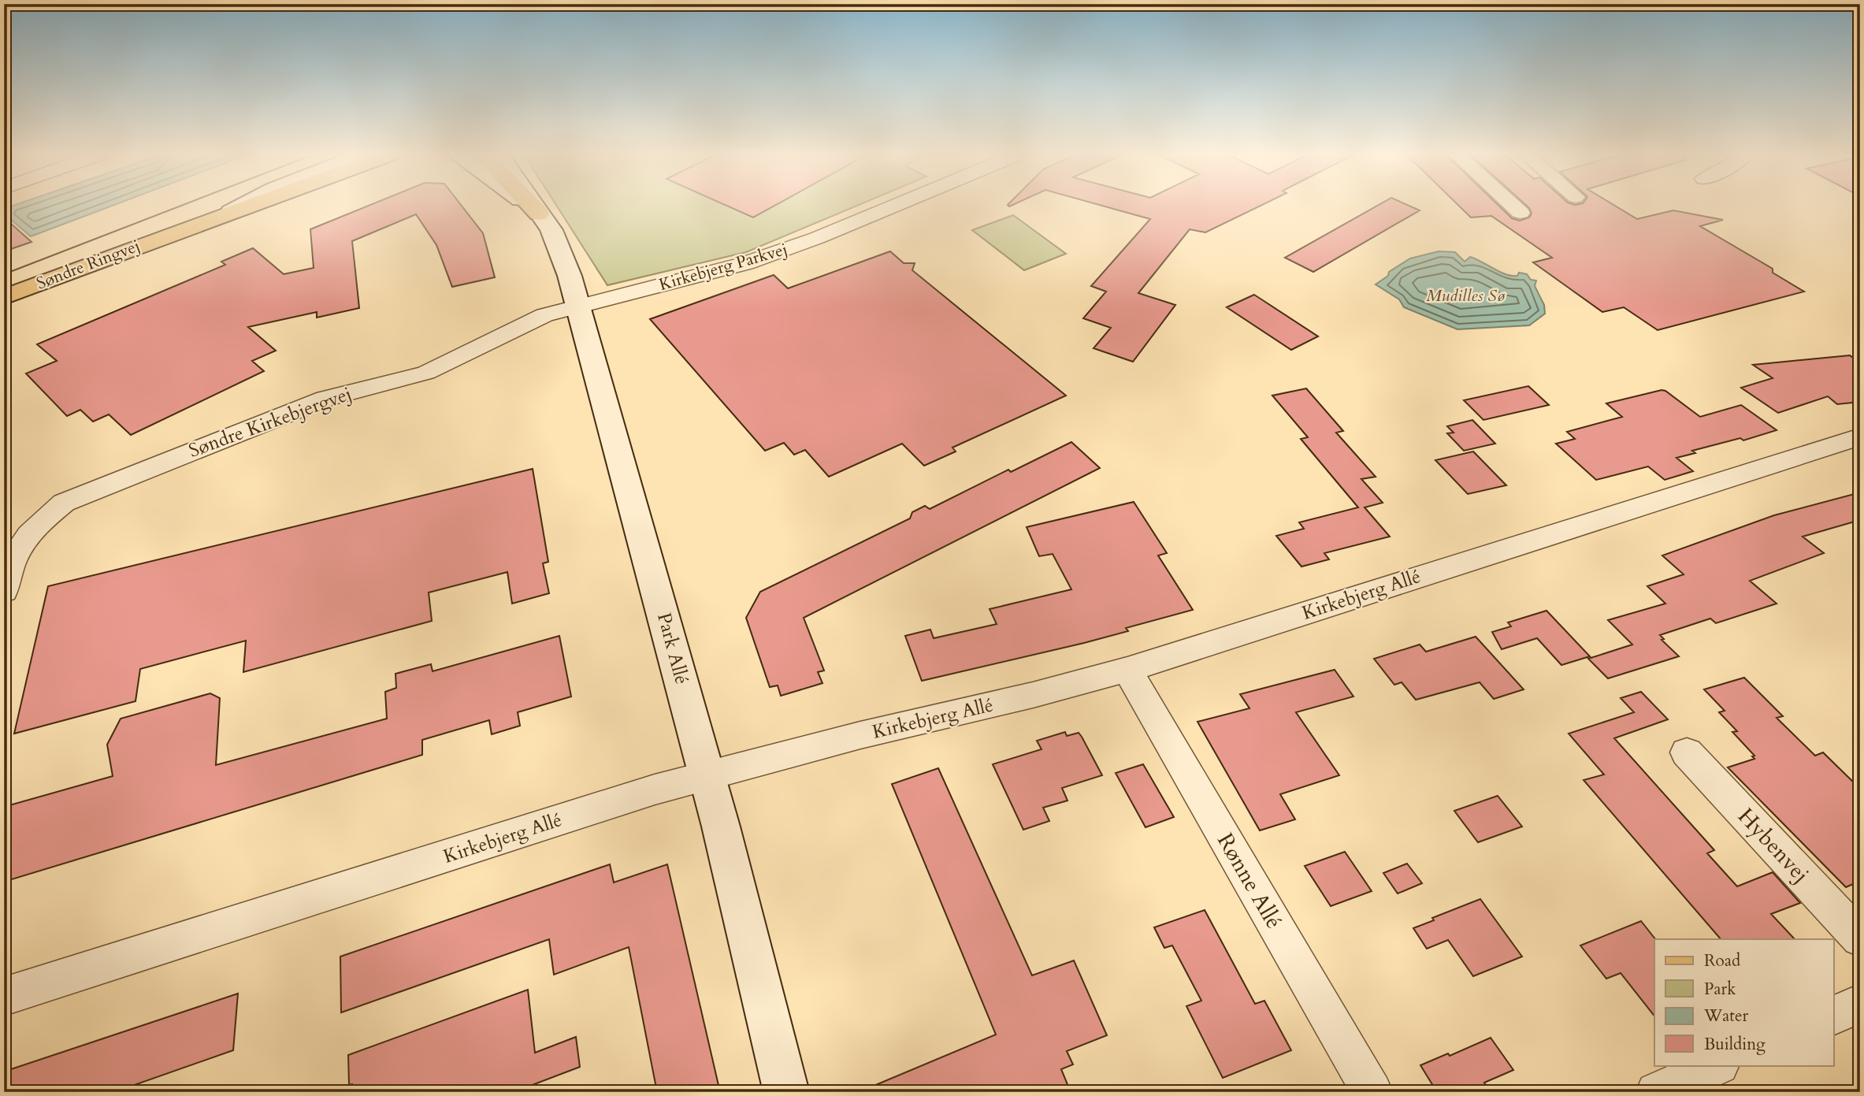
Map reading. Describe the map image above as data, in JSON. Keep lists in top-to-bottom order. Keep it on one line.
{"streets":{"main road":["Søndre Ringvej"],"street":["Kirkebjerg Parkvej","Søndre Kirkebjergvej","Kirkebjerg Allé","Park Allé","Hybenvej","Rønne Allé"]},"crossings":[["Kirkebjerg Parkvej","Søndre Kirkebjergvej"],["Kirkebjerg Parkvej","Park Allé"],["Søndre Kirkebjergvej","Park Allé"],["Kirkebjerg Allé","Park Allé"],["Kirkebjerg Allé","Rønne Allé"]],"water":["Mudilles Sø"],"legend":["Road","Park","Water","Building"]}
